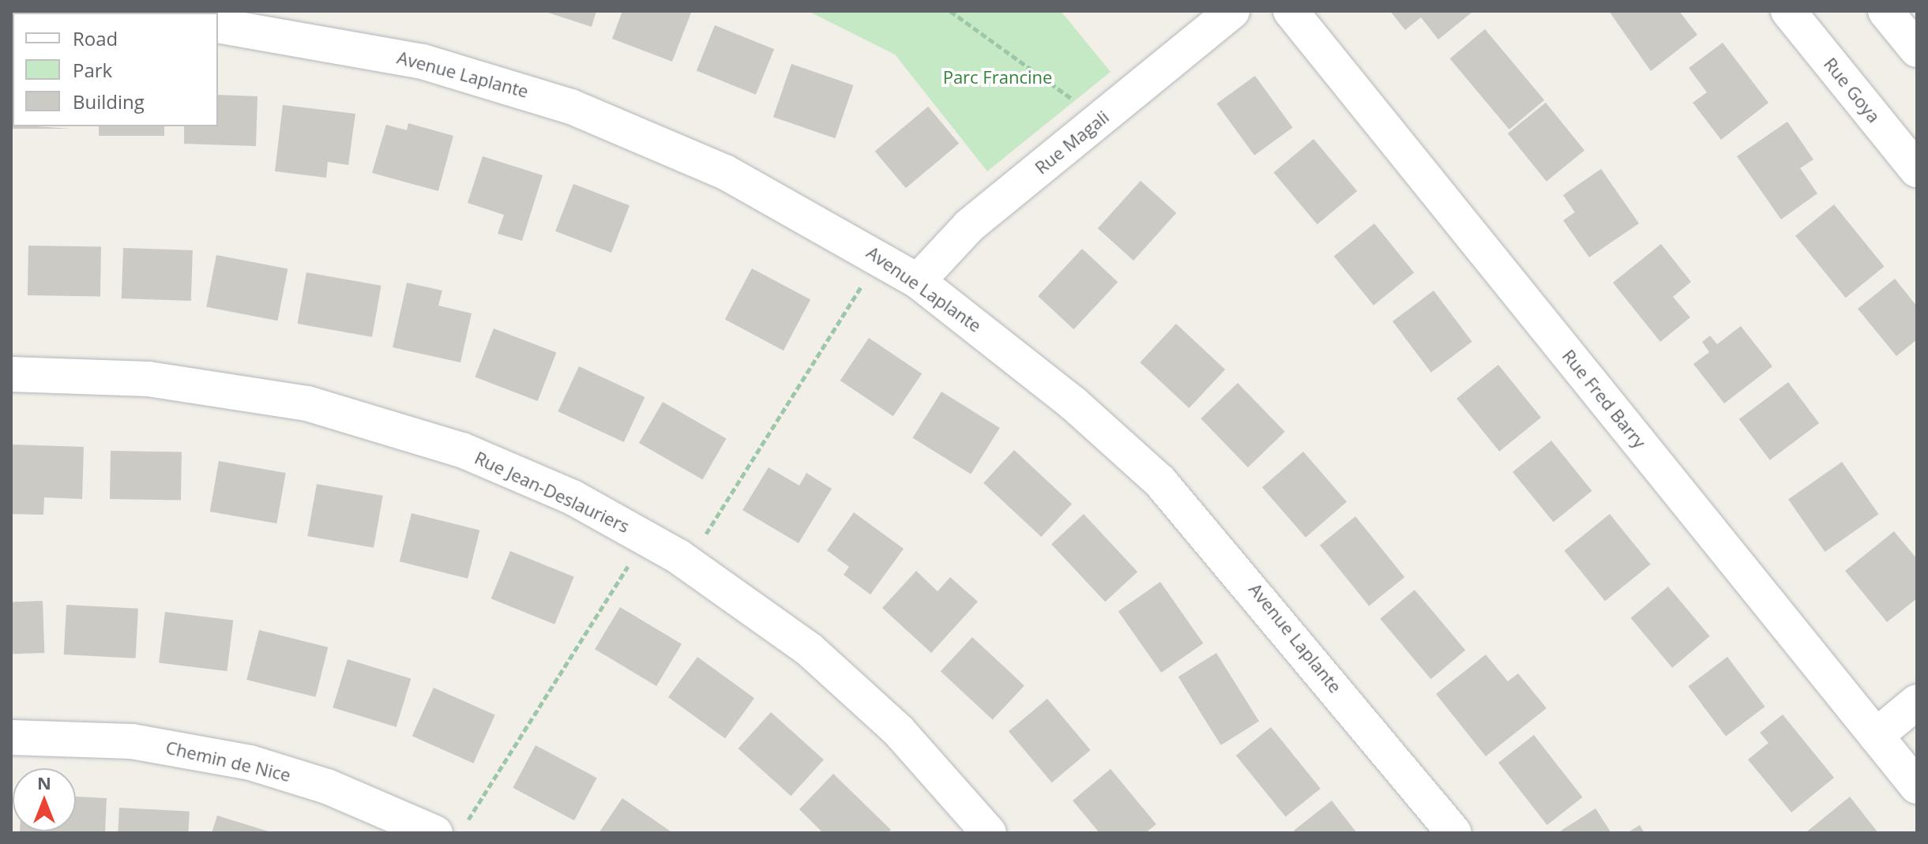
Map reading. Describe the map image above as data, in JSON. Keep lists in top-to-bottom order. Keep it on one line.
{"streets":{"street":["Avenue Laplante","Rue Goya","Rue Magali","Rue Fred Barry","Rue Jean-Deslauriers","Chemin de Nice"]},"crossings":[["Avenue Laplante","Rue Magali"]],"parks":["Parc Francine"],"legend":["Road","Park","Building"],"north":"top"}
